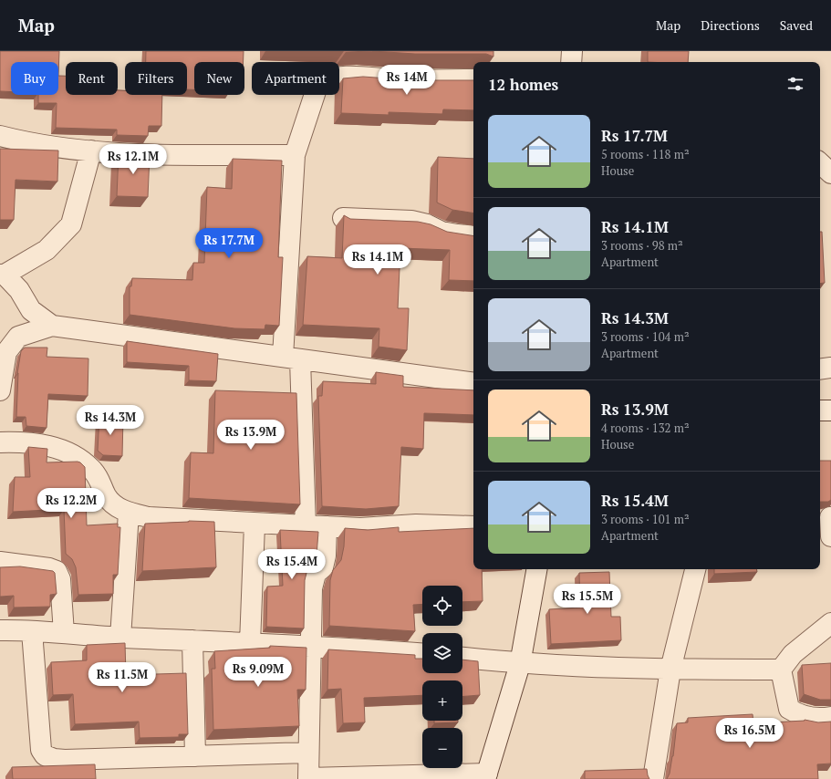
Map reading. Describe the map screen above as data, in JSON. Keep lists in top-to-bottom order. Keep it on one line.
{"page":{"header":"Map","nav":["Map","Directions","Saved"],"chip":["Buy","Rent","Filters","New","Apartment"],"heading":"12 homes","price":["Rs 14M","Rs 12.1M","Rs 17.7M","Rs 14.1M","Rs 14.3M","Rs 13.9M","Rs 12.2M","Rs 15.4M","Rs 15.5M","Rs 9.09M","Rs 11.5M","Rs 16.5M"],"list":[{"name":"Rs 17.7M","note":"5 rooms · 118 m² · House"},{"name":"Rs 14.1M","note":"3 rooms · 98 m² · Apartment"},{"name":"Rs 14.3M","note":"3 rooms · 104 m² · Apartment"},{"name":"Rs 13.9M","note":"4 rooms · 132 m² · House"},{"name":"Rs 15.4M","note":"3 rooms · 101 m² · Apartment"}],"map_buttons":["+","−"]}}
